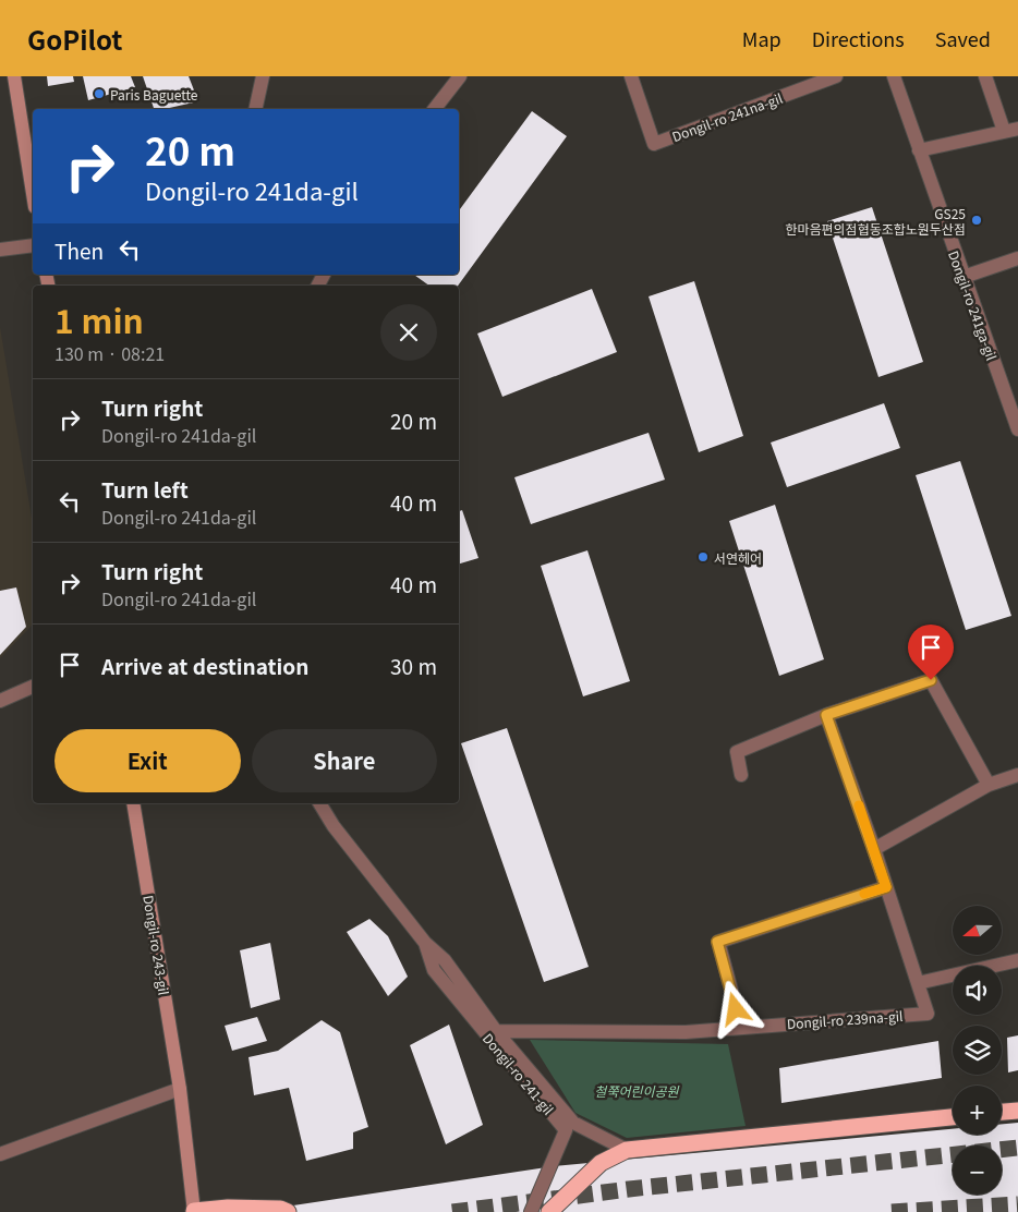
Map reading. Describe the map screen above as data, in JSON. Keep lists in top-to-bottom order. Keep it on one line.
{"streets":{"main road":["Dongil-ro 243-gil"],"street":["Dongil-ro 241na-gil","Dongil-ro 241ga-gil","Dongil-ro 239na-gil","Dongil-ro 241-gil"]},"crossings":[["Dongil-ro 239na-gil","Dongil-ro 241-gil"]],"parks":["철쭉어린이공원"],"places":["Paris Baguette","GS25 한마음편의점협동조합노원두산점","서연헤어"],"north":"left","page":{"header":"GoPilot","nav":["Map","Directions","Saved"],"turn":["20 m","Dongil-ro 241da-gil"],"then":"Then","heading":["1 min","130 m · 08:21"],"list":[{"name":"Turn right","note":"Dongil-ro 241da-gil","value":"20 m"},{"name":"Turn left","note":"Dongil-ro 241da-gil","value":"40 m"},{"name":"Turn right","note":"Dongil-ro 241da-gil","value":"40 m"},{"name":"Arrive at destination","value":"30 m"}],"buttons":["Exit","Share"],"map_buttons":["+","−"]}}
